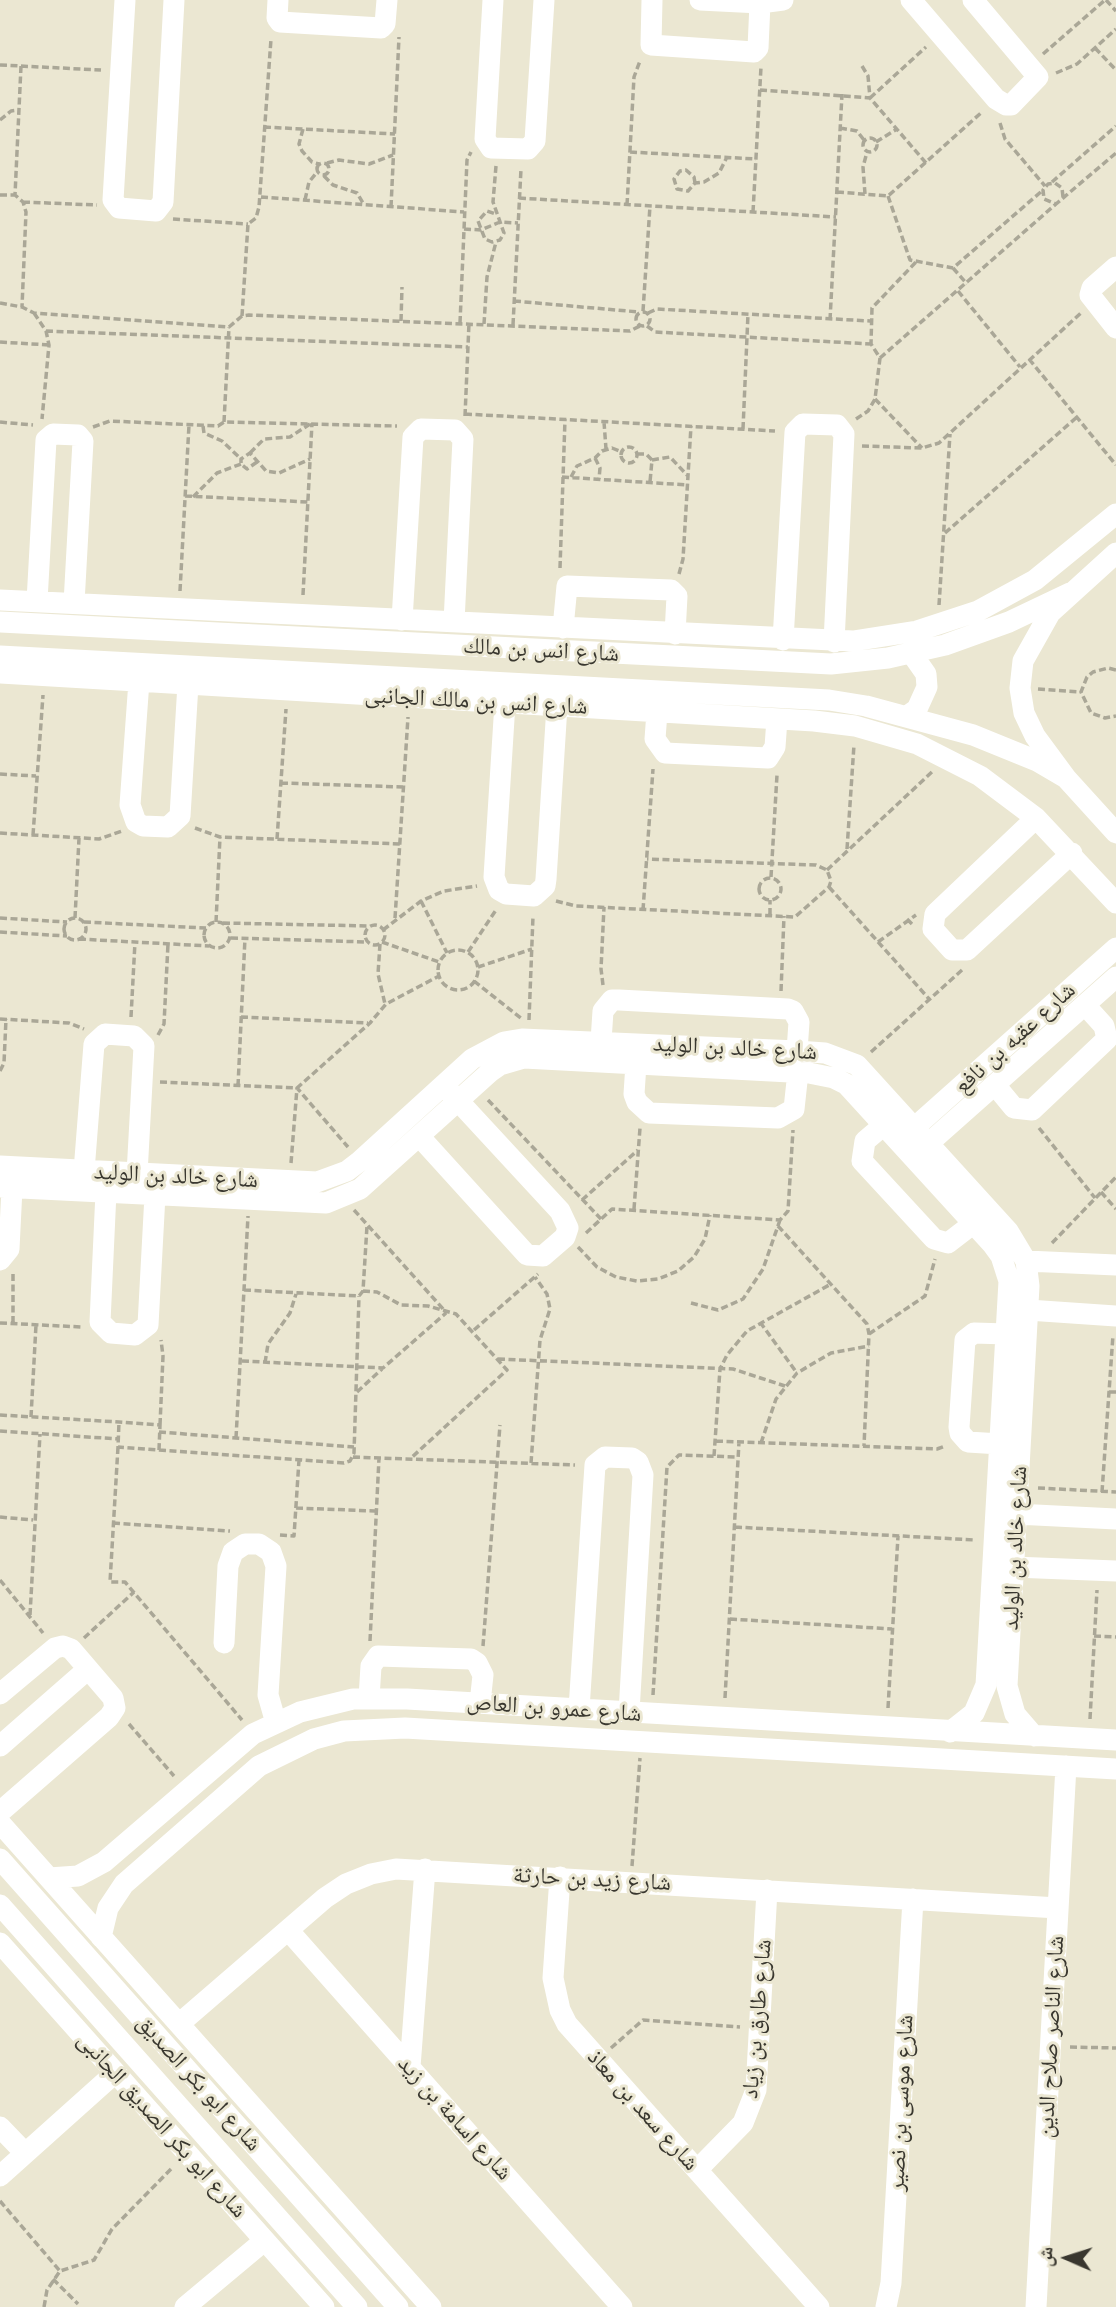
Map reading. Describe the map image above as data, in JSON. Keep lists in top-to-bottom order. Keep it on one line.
{"streets":{"street":["شارع انس بن مالك","شارع انس بن مالك الجانبى","شارع عقبه بن نافع","شارع خالد بن الوليد","شارع عمرو بن العاص","شارع زيد بن حارثة","شارع طارق بن زياد","شارع الناصر صلاح الدين","شارع ابو بكر الصديق","شارع موسى بن نصير","شارع سعد بن معاذ","شارع اسامة بن زيد","شارع ابو بكر الصديق الجانبى"]},"crossings":[["شارع عقبه بن نافع","شارع خالد بن الوليد"],["شارع خالد بن الوليد","شارع عمرو بن العاص"],["شارع عمرو بن العاص","شارع الناصر صلاح الدين"],["شارع زيد بن حارثة","شارع طارق بن زياد"],["شارع زيد بن حارثة","شارع الناصر صلاح الدين"],["شارع زيد بن حارثة","شارع موسى بن نصير"],["شارع زيد بن حارثة","شارع سعد بن معاذ"],["شارع زيد بن حارثة","شارع اسامة بن زيد"],["شارع طارق بن زياد","شارع سعد بن معاذ"]],"north":"left"}
